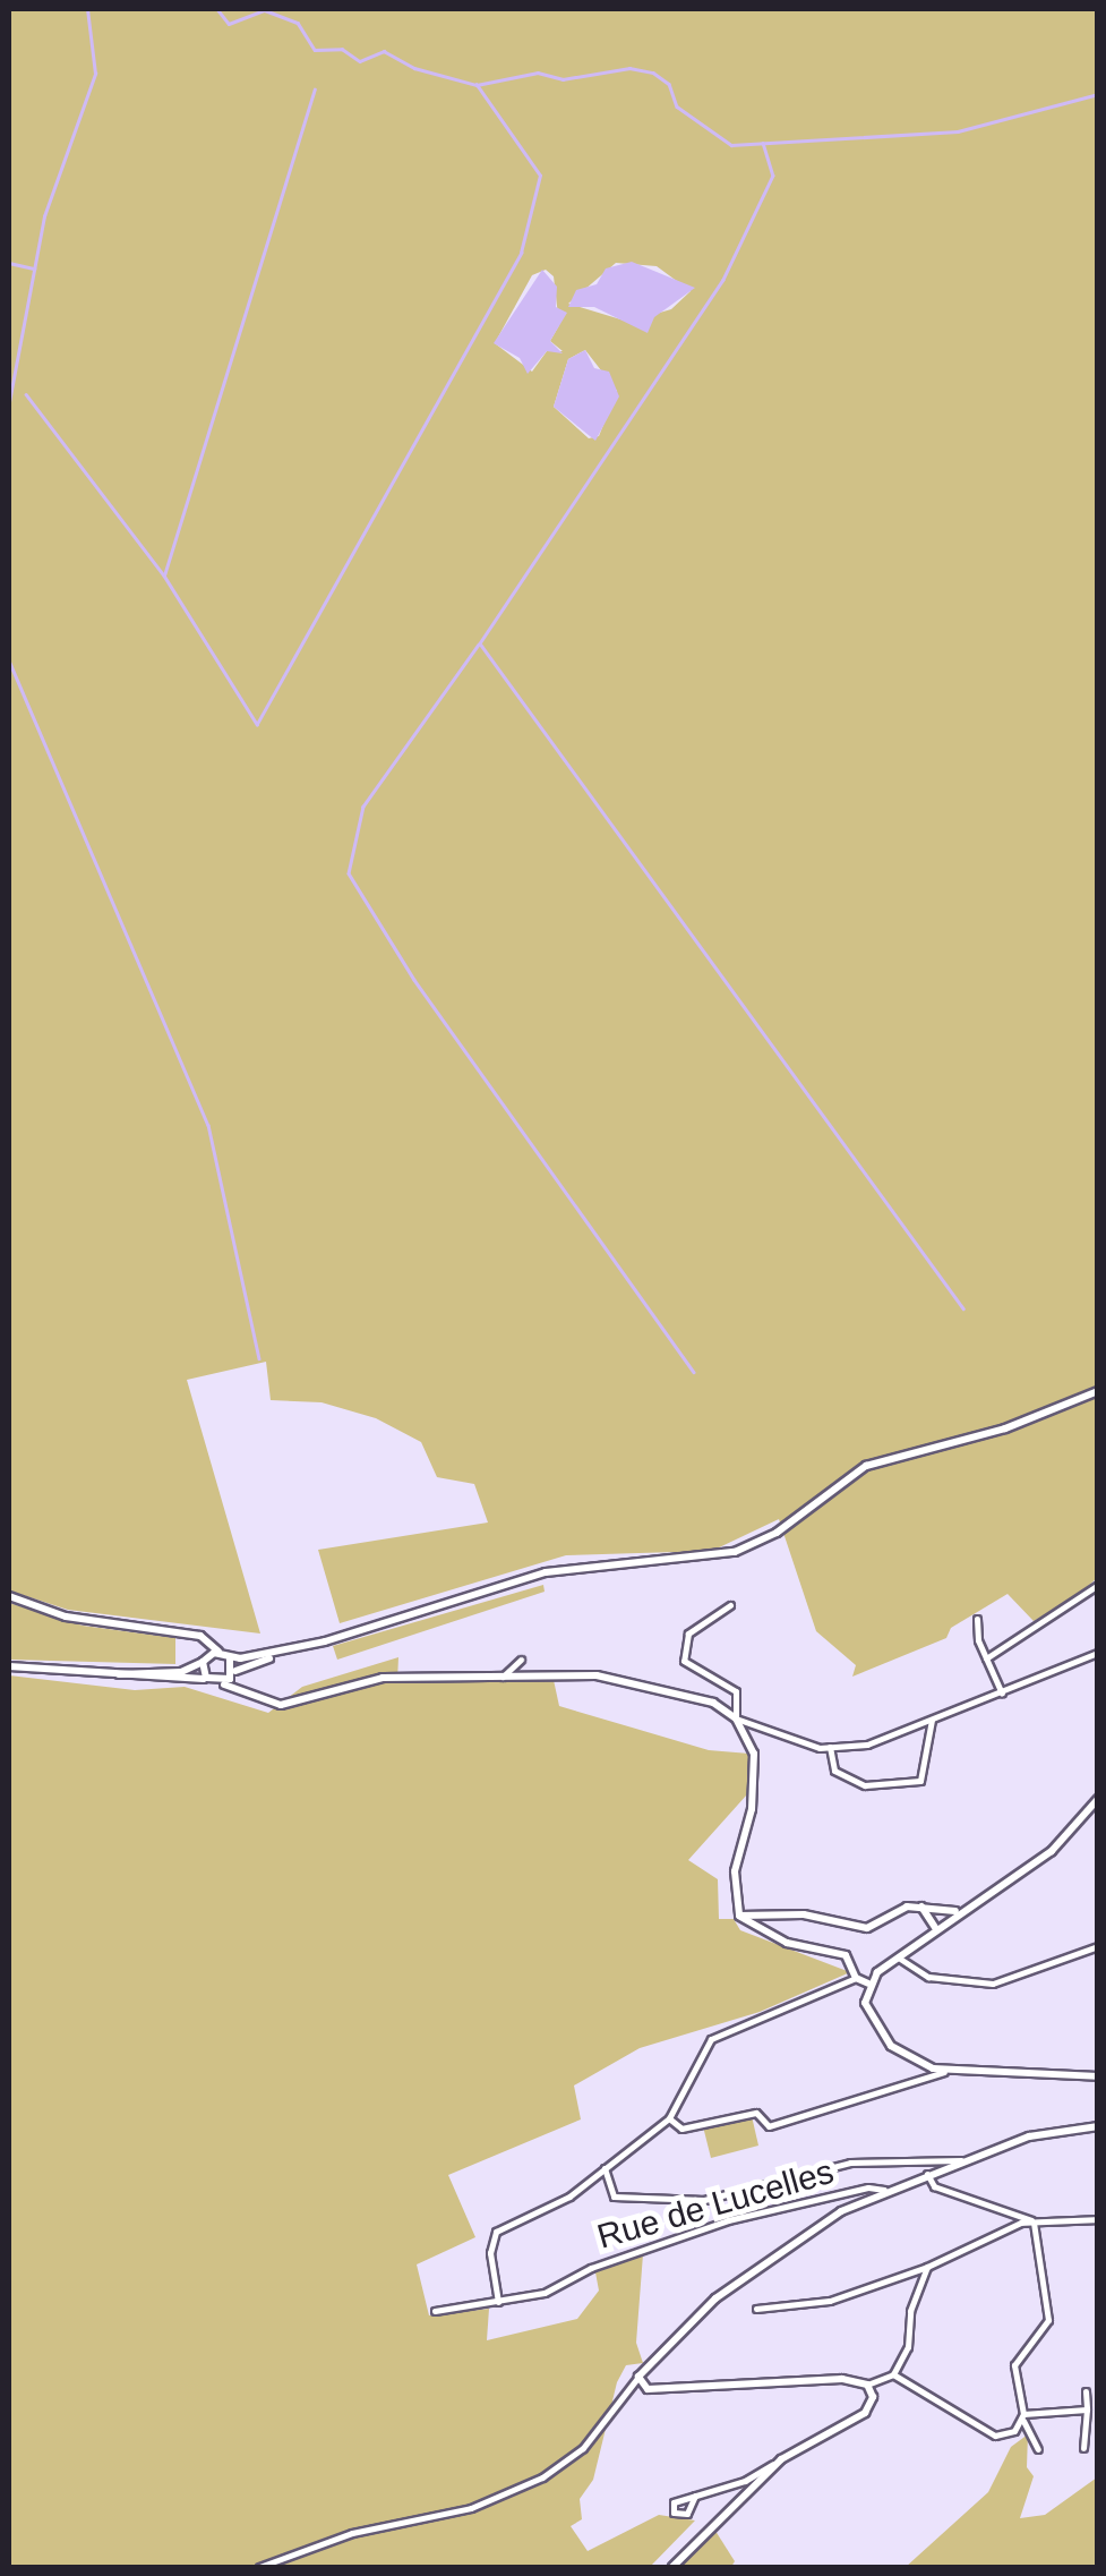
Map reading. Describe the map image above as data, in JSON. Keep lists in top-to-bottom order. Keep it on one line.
{"streets":{"street":["Rue de Lucelles"]}}
